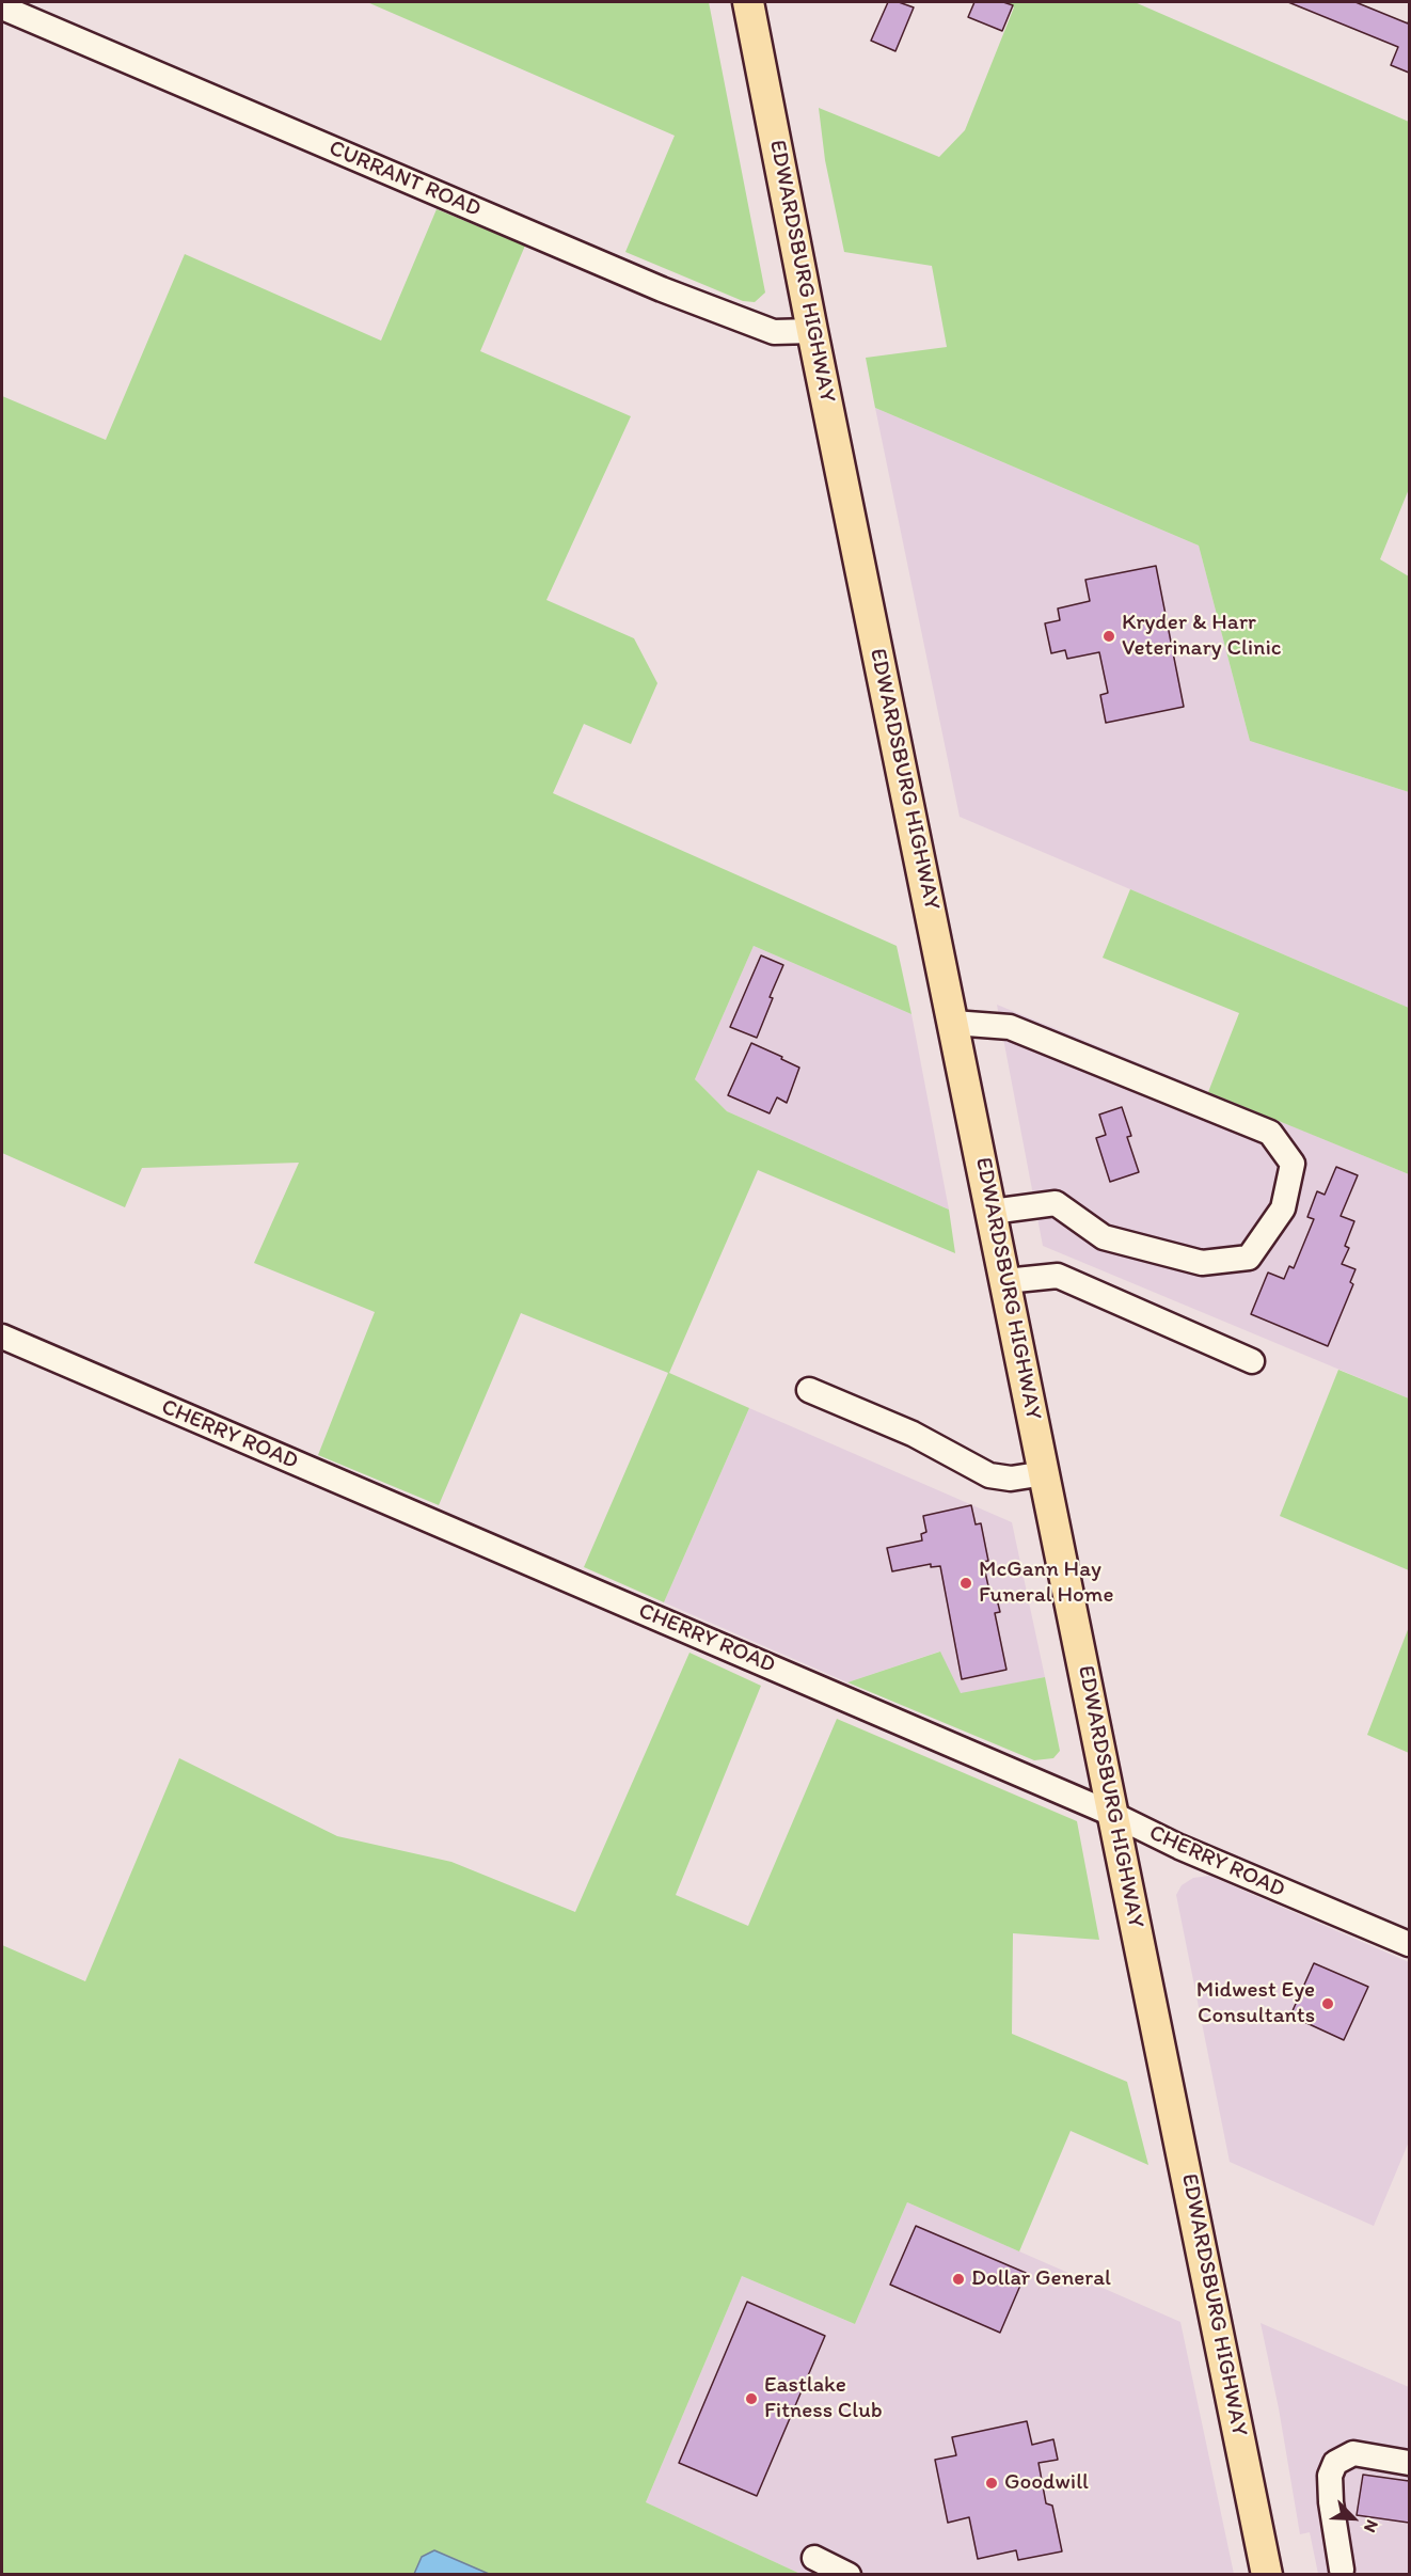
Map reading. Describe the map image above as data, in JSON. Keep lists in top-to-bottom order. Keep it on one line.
{"streets":{"main road":["EDWARDSBURG HIGHWAY"],"street":["CURRANT ROAD","CHERRY ROAD"]},"crossings":[["CURRANT ROAD","EDWARDSBURG HIGHWAY"],["EDWARDSBURG HIGHWAY","CHERRY ROAD"]],"places":["Kryder & Harr Veterinary Clinic","McGann Hay Funeral Home","Midwest Eye Consultants","Dollar General","Eastlake Fitness Club","Goodwill"],"north":"bottom right"}
